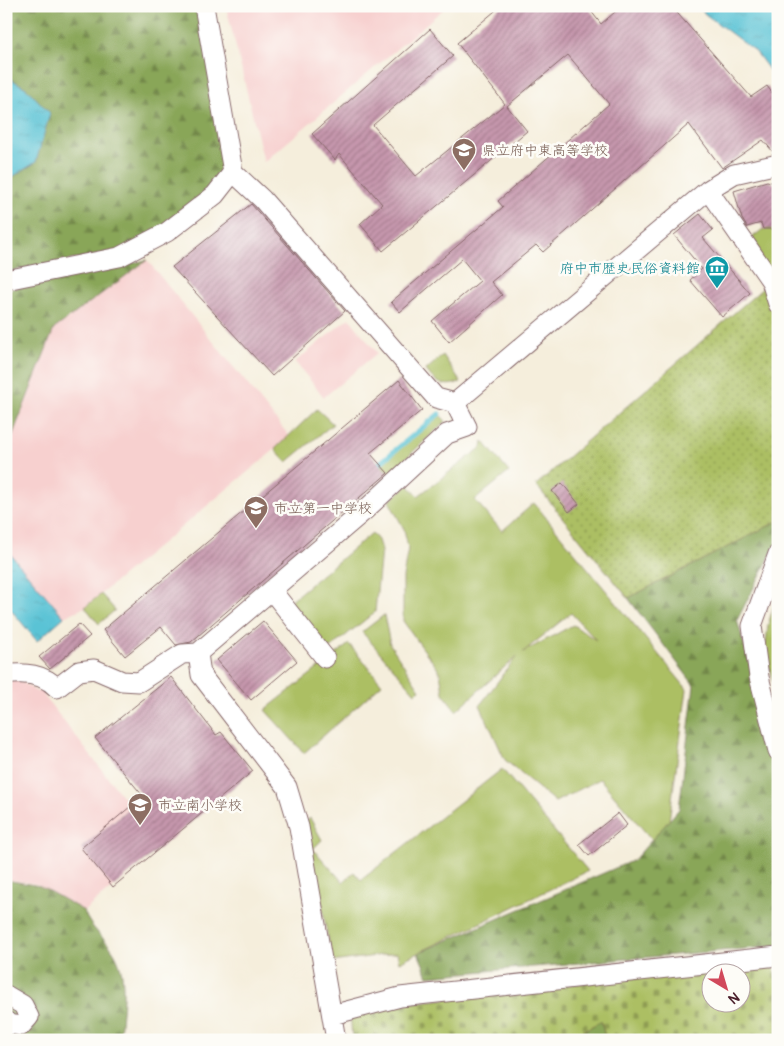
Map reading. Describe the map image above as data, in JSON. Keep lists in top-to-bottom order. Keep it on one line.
{"places":{"school or university":["県立府中東高等学校","市立第一中学校","市立南小学校"],"museum":["府中市歴史民俗資料館"]},"north":"bottom right"}
